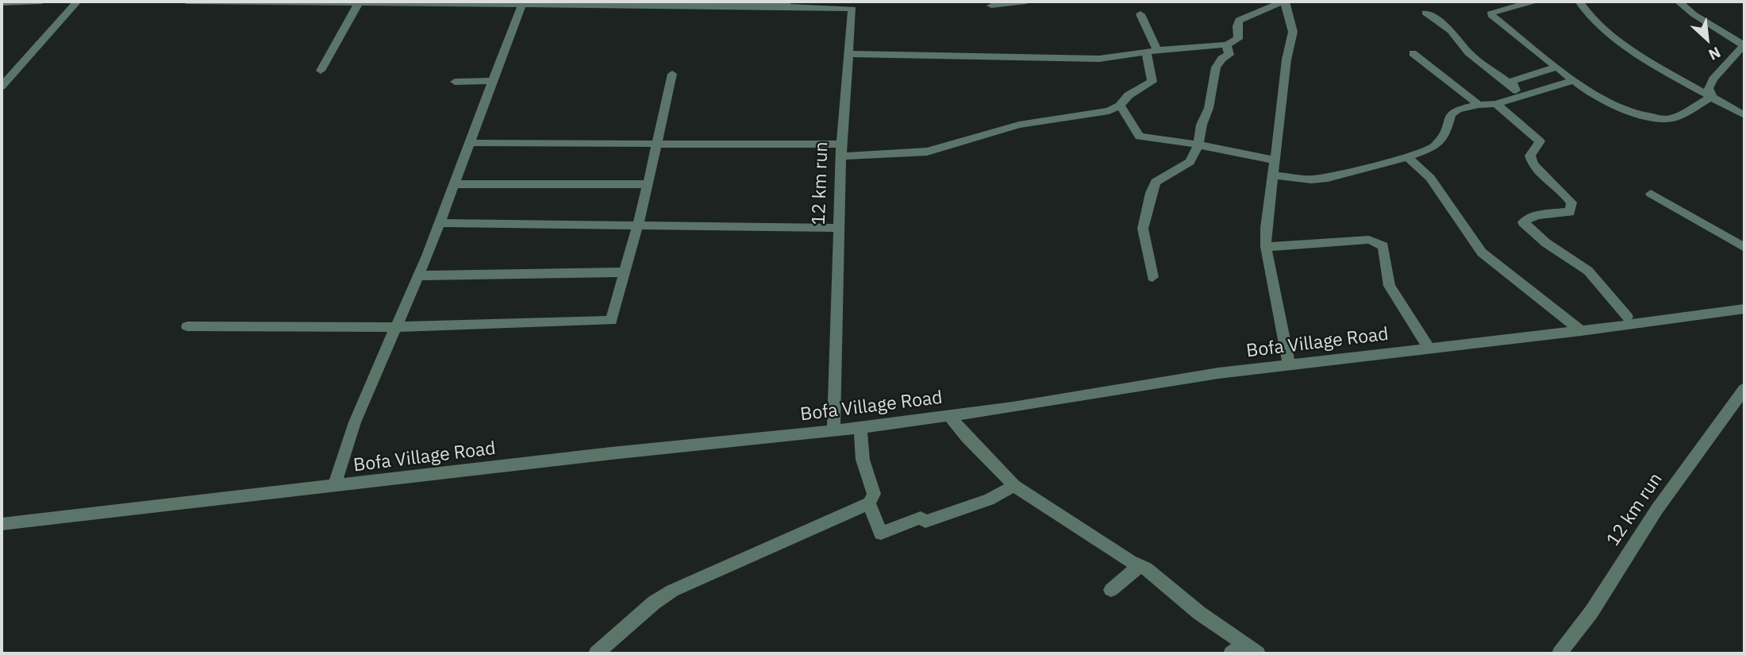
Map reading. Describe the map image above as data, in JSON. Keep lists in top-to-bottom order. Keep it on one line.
{"streets":{"street":["12 km run","Bofa Village Road"]},"crossings":[["12 km run","Bofa Village Road"]],"north":"bottom right"}
